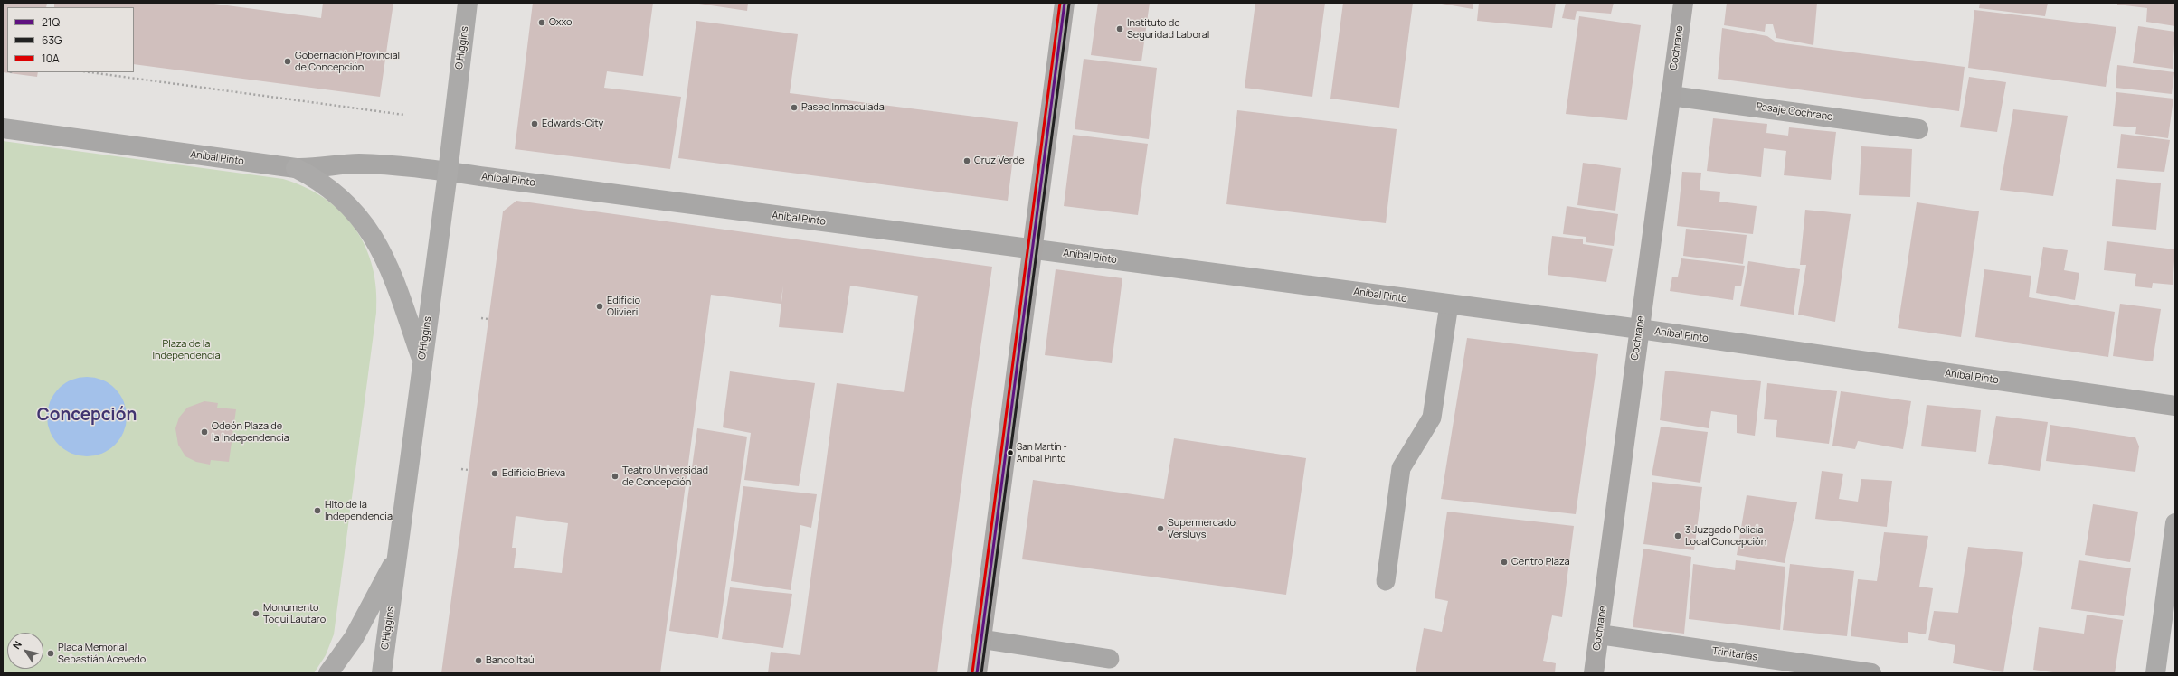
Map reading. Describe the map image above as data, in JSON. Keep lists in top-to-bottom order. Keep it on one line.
{"streets":{"main road":["O'Higgins"],"street":["Cochrane","Pasaje Cochrane","Aníbal Pinto","Trinitarias"]},"crossings":[["O'Higgins","Aníbal Pinto"],["Cochrane","Pasaje Cochrane"],["Cochrane","Aníbal Pinto"],["Cochrane","Trinitarias"]],"districts":["Concepción"],"parks":["Plaza de la Independencia"],"places":["Oxxo","Instituto de Seguridad Laboral","Gobernación Provincial de Concepción","Paseo Inmaculada","Edwards-City","Cruz Verde","Edificio Olivieri","Odeón Plaza de la Independencia","San Martín - Anibal Pinto","Edificio Brieva","Teatro Universidad de Concepción","Hito de la Independencia","Supermercado Versluys","3 Juzgado Policía Local Concepción","Centro Plaza","Monumento Toqui Lautaro","Placa Memorial Sebastián Acevedo","Banco Itaú"],"lines":["transit line 21Q","transit line 10A","transit line 63G"],"legend":["21Q","63G","10A"],"north":"top left"}
